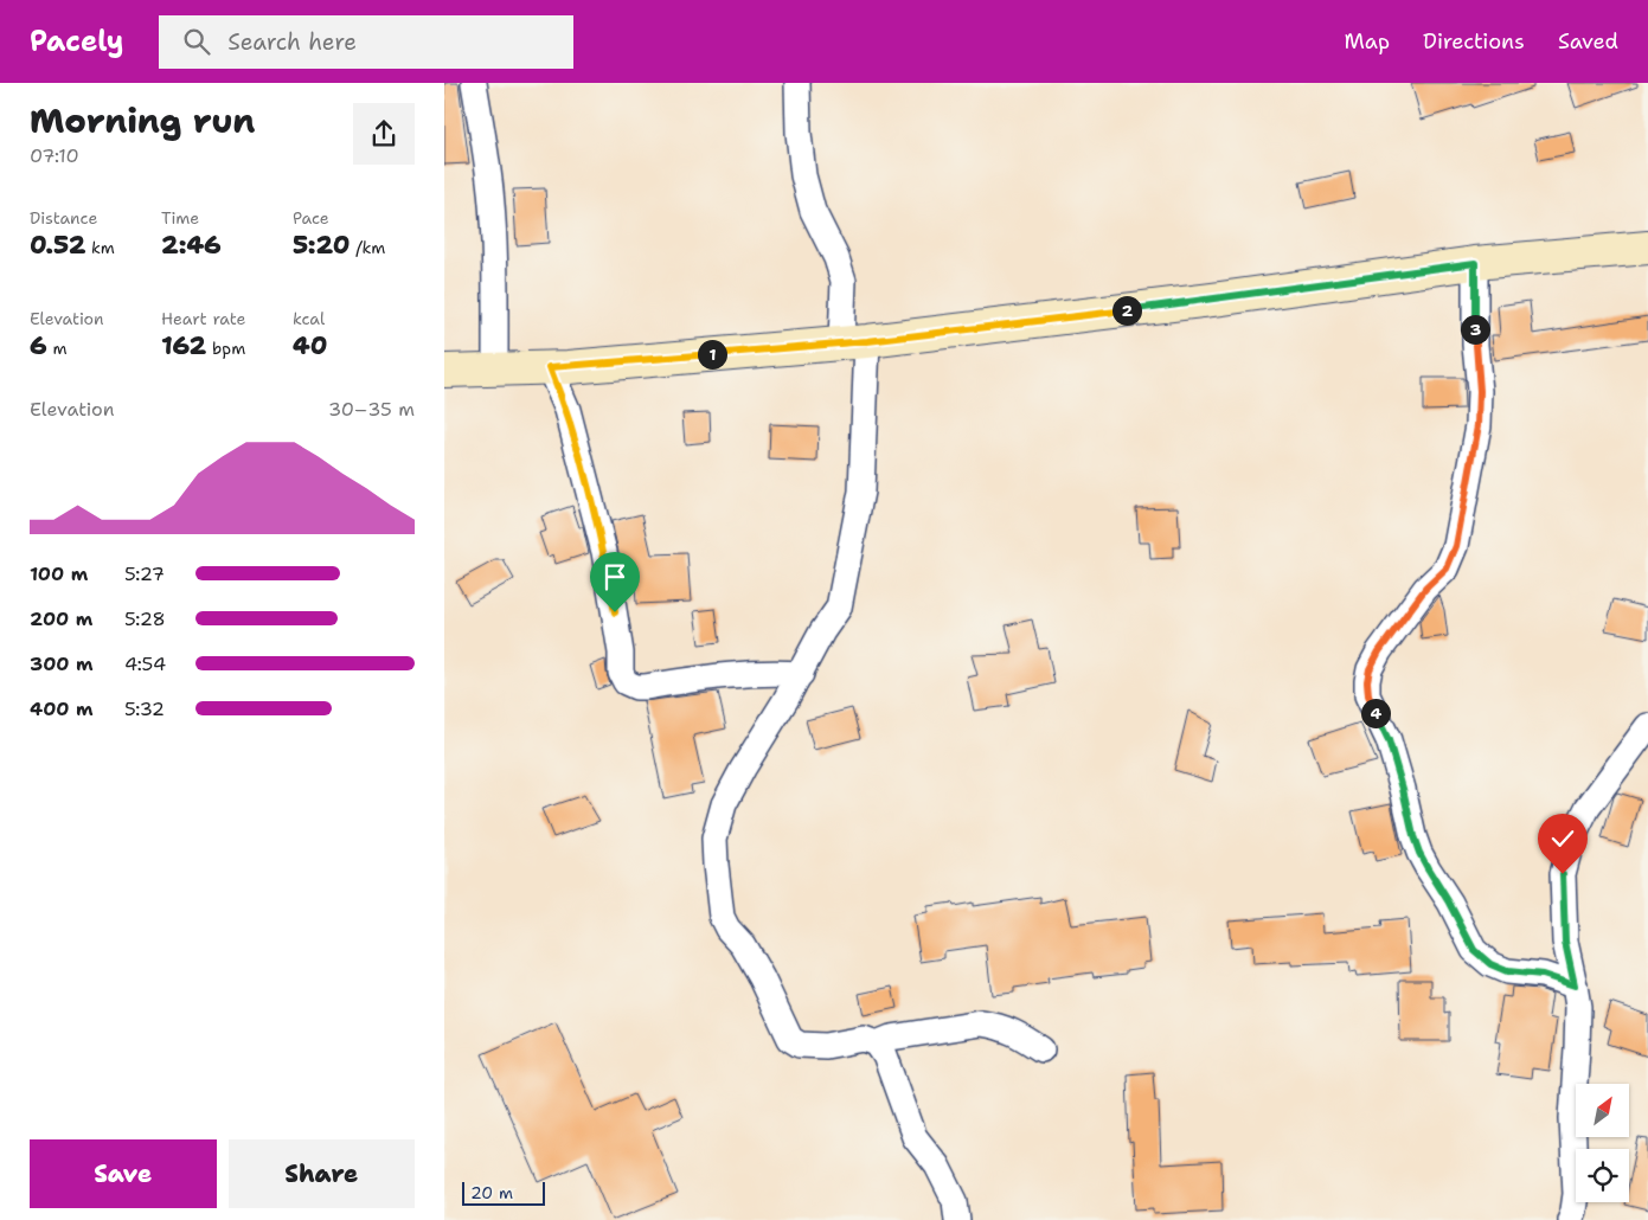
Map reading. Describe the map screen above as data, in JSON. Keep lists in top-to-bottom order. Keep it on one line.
{"scale_bar":"20 m","north":"top right","page":{"header":"Pacely","search":"Search here","nav":["Map","Directions","Saved"],"heading":["Morning run","07:10"],"stats":[["Distance","0.52 km"],["Time","2:46"],["Pace","5:20 /km"],["Elevation","6 m"],["Heart rate","162 bpm"],["kcal","40"]],"pins":["2","3","1","4"],"chart":["Elevation","30–35 m"],"list":[{"name":"100 m","note":"5:27"},{"name":"200 m","note":"5:28"},{"name":"300 m","note":"4:54"},{"name":"400 m","note":"5:32"}],"buttons":["Save","Share"],"scale":"20 m"}}
